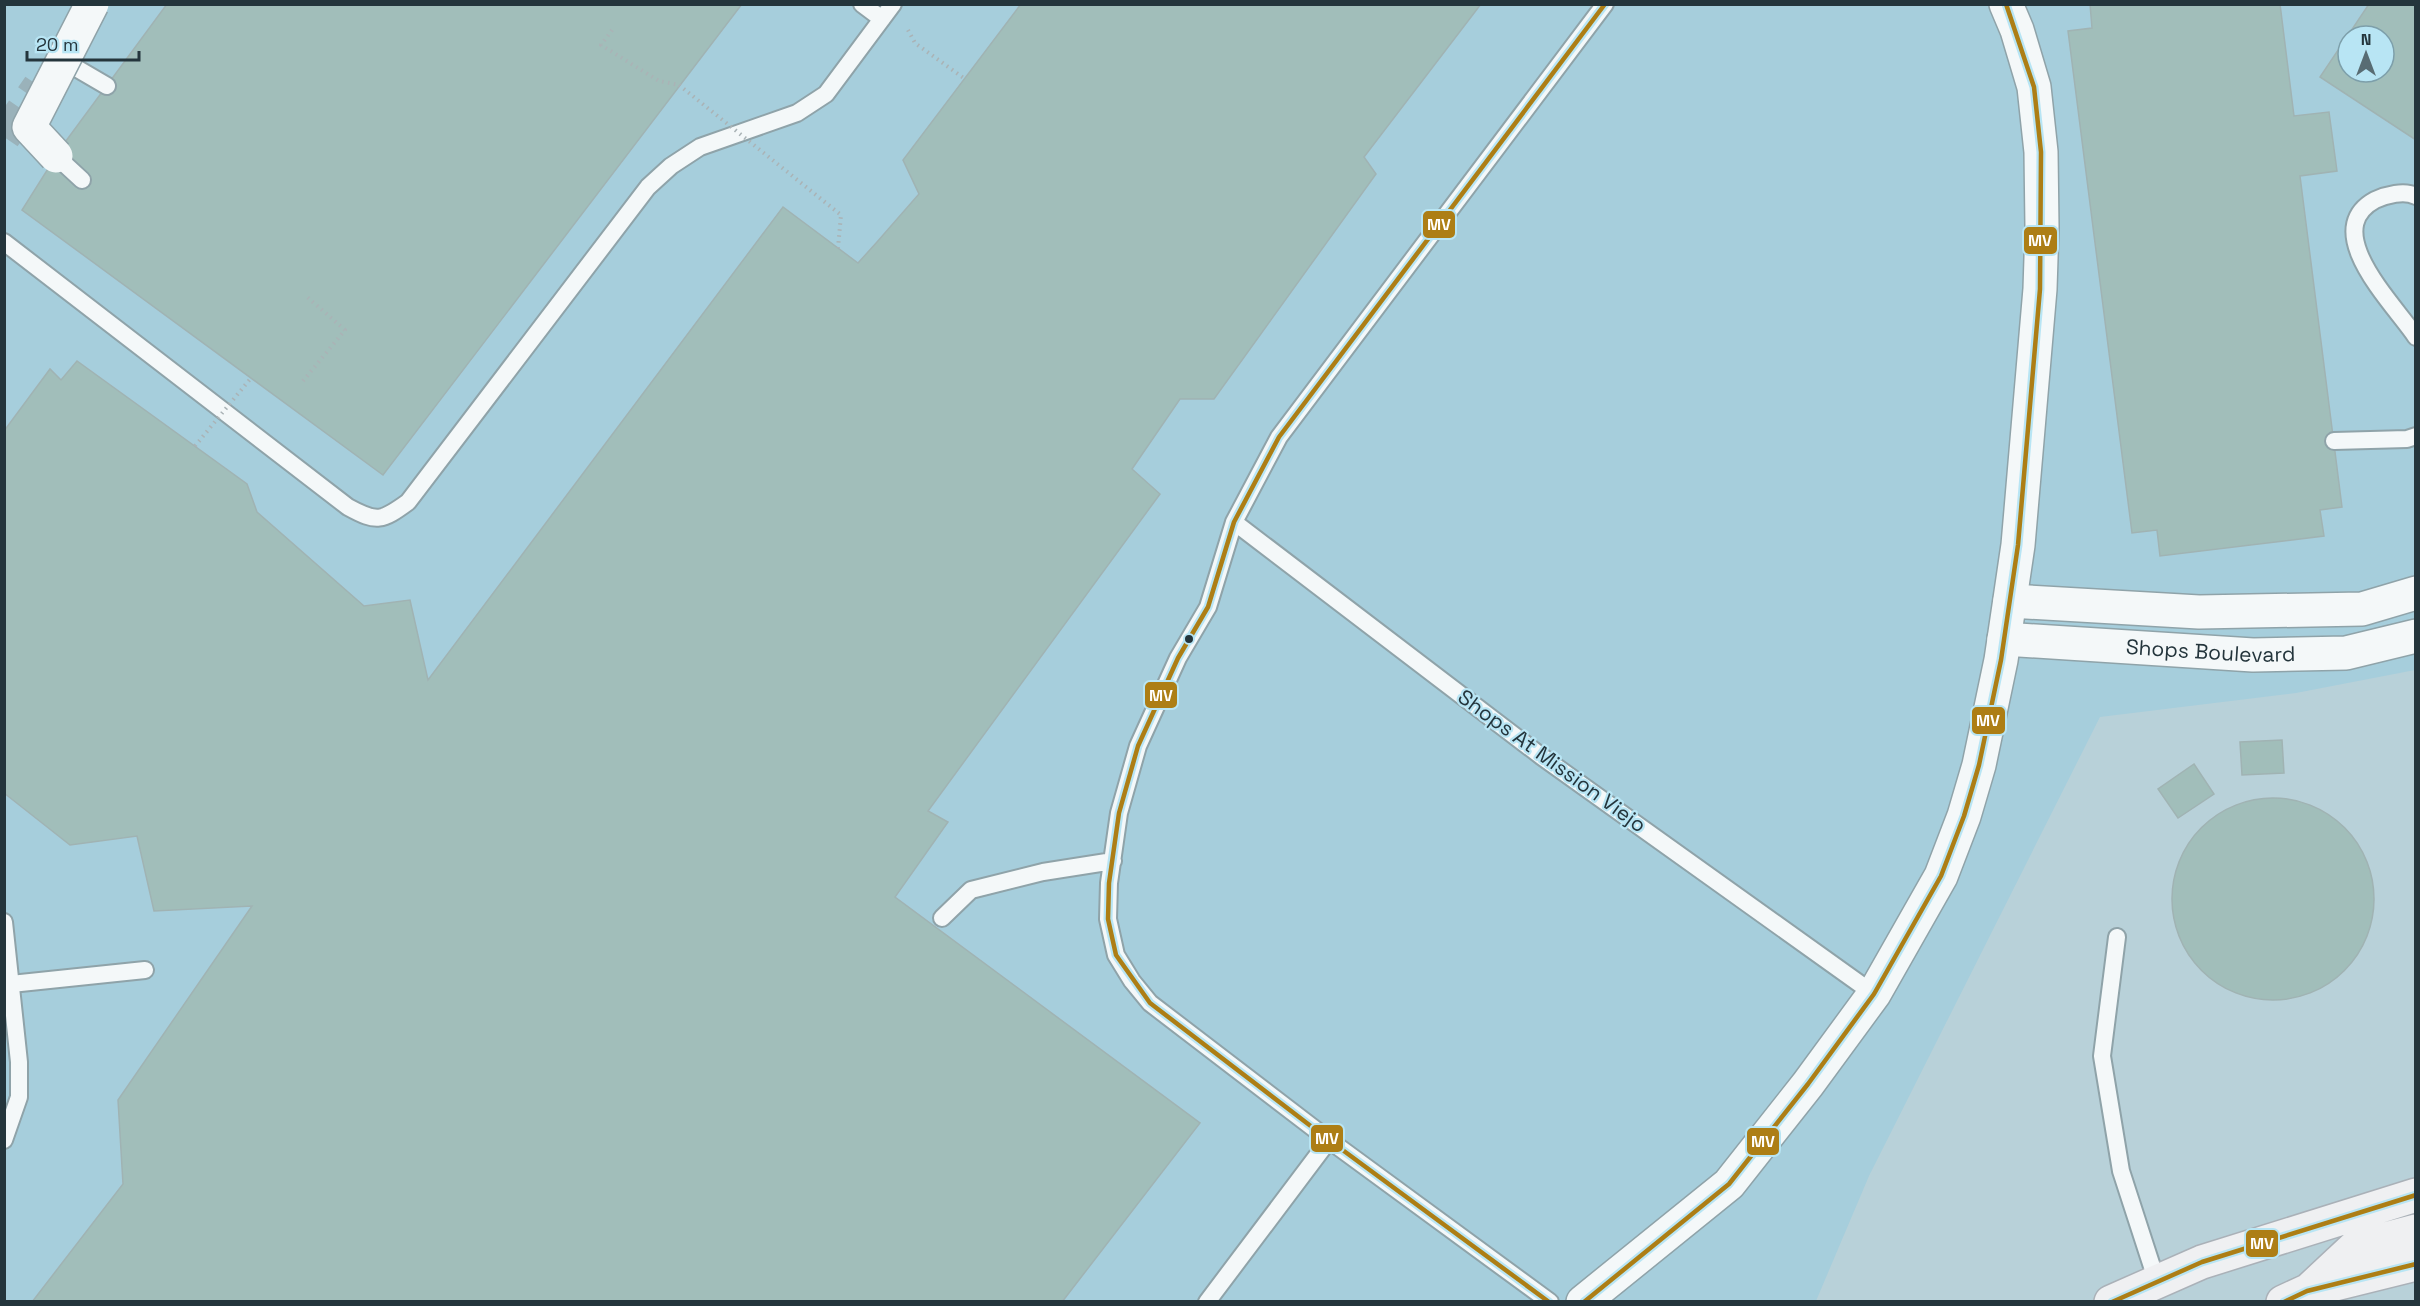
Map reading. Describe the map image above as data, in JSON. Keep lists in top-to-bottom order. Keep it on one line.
{"streets":{"street":["Shops Boulevard"],"lane":["Shops At Mission Viejo"]},"lines":["transit line MV"],"scale_bar":"20 m","north":"top"}
